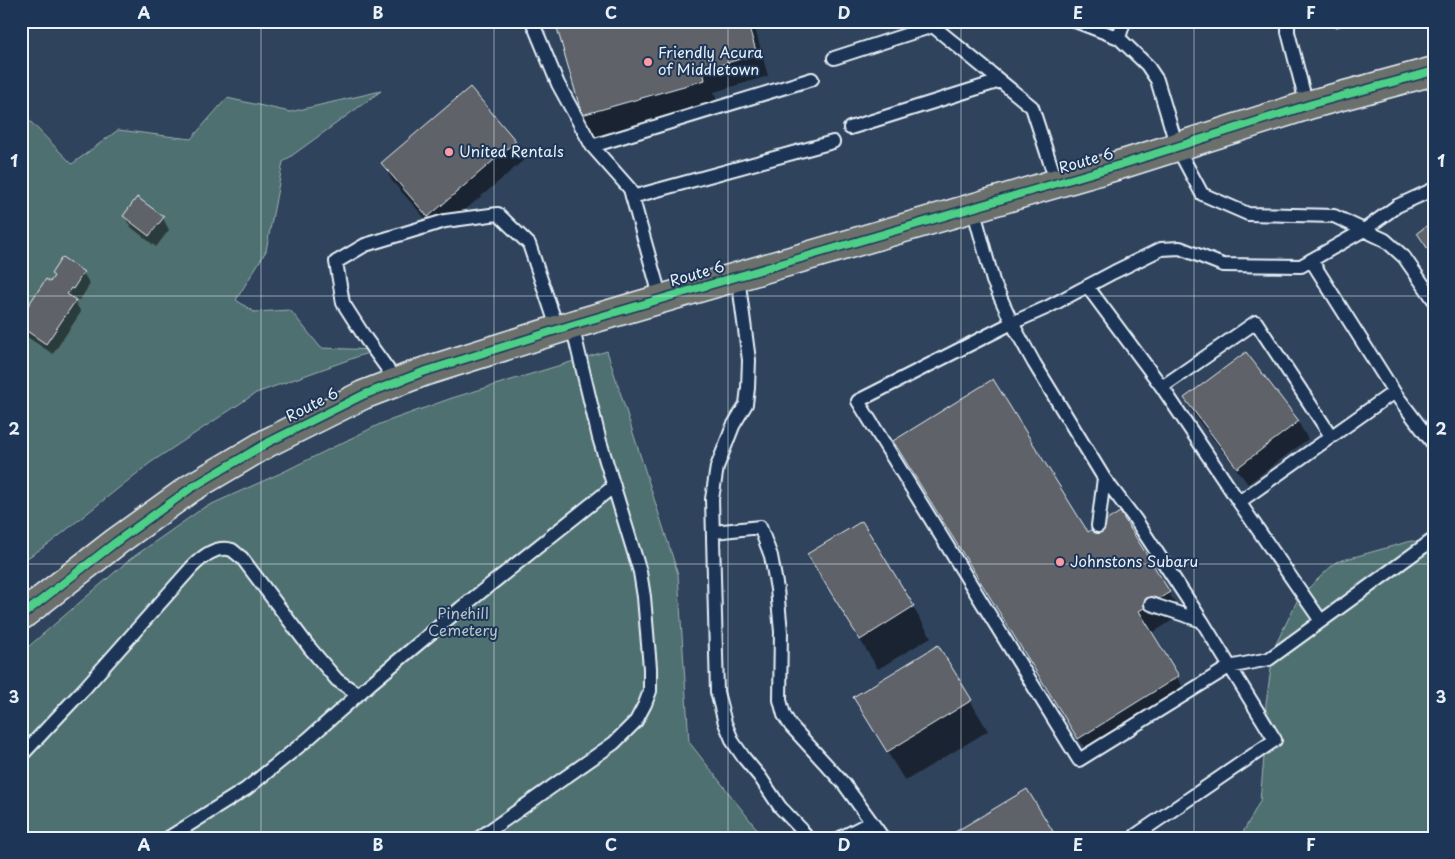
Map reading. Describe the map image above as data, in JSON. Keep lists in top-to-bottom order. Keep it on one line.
{"streets":{"main road":["Route 6"]},"parks":["Pinehill Cemetery"],"places":["Friendly Acura of Middletown","United Rentals","Johnstons Subaru"],"grid":{"columns":["A","B","C","D","E","F"],"rows":["1","2","3"]}}
